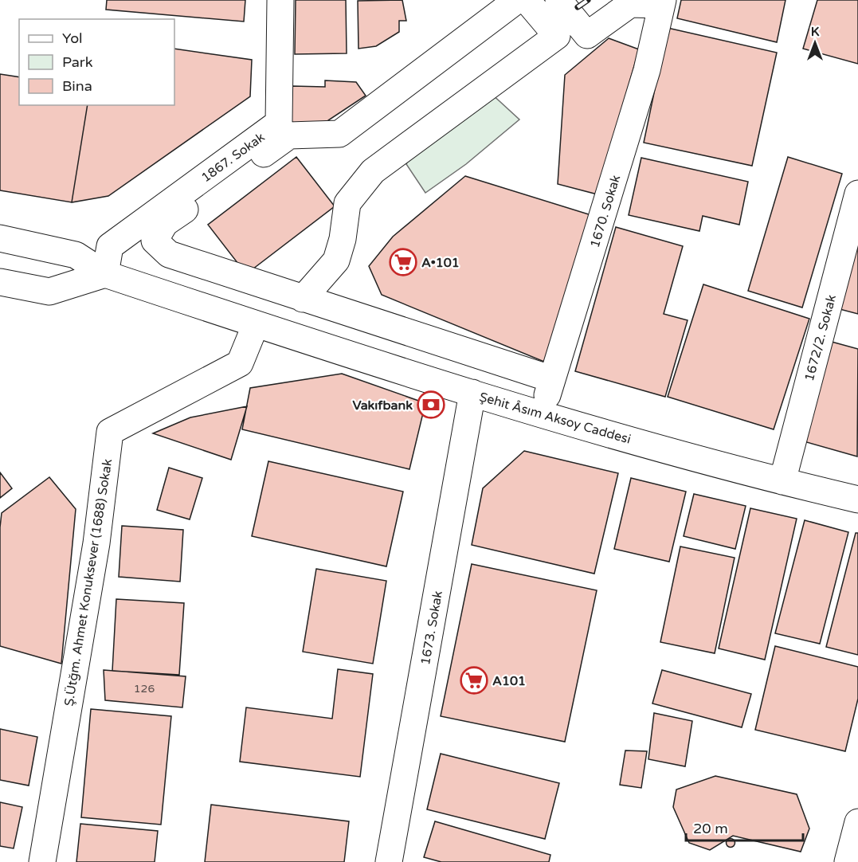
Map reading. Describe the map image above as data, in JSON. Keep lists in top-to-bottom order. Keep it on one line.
{"streets":{"street":["1867. Sokak","1670. Sokak","1672/2. Sokak","Şehit Âsım Aksoy Caddesi","Ş.Ütğm. Ahmet Konuksever (1688) Sokak","1673. Sokak"]},"crossings":[["1867. Sokak","Şehit Âsım Aksoy Caddesi"],["1670. Sokak","Şehit Âsım Aksoy Caddesi"],["1672/2. Sokak","Şehit Âsım Aksoy Caddesi"],["Şehit Âsım Aksoy Caddesi","Ş.Ütğm. Ahmet Konuksever (1688) Sokak"],["Şehit Âsım Aksoy Caddesi","1673. Sokak"]],"places":{"supermarket":["A•101","A101"],"bank":["Vakıfbank"]},"house_numbers":["126"],"legend":["Yol","Park","Bina"],"scale_bar":"20 m","north":"top"}
